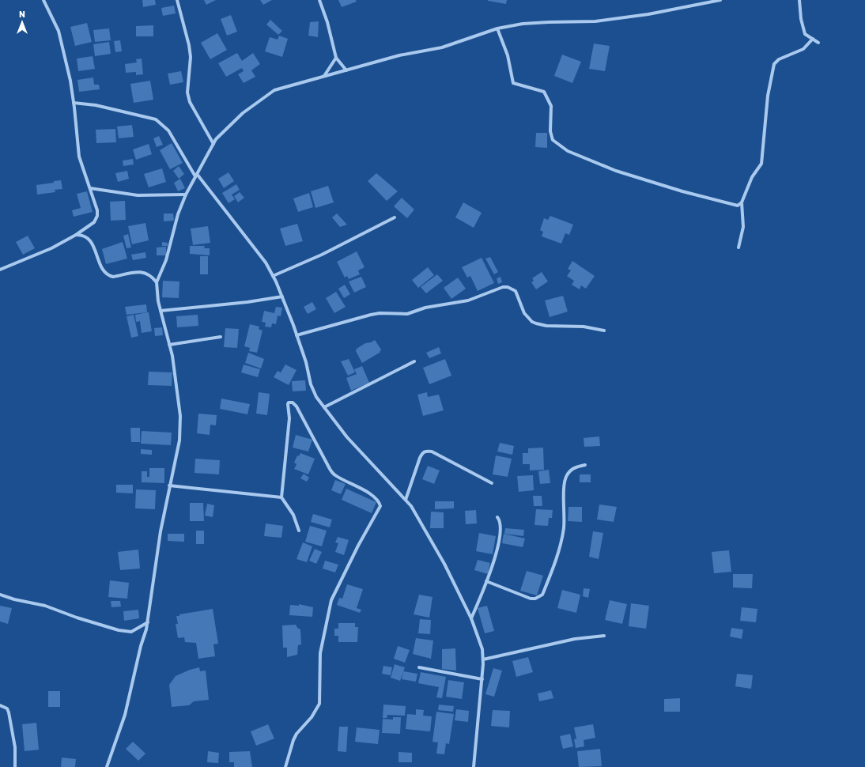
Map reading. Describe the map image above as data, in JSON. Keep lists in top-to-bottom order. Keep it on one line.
{"north":"top"}
